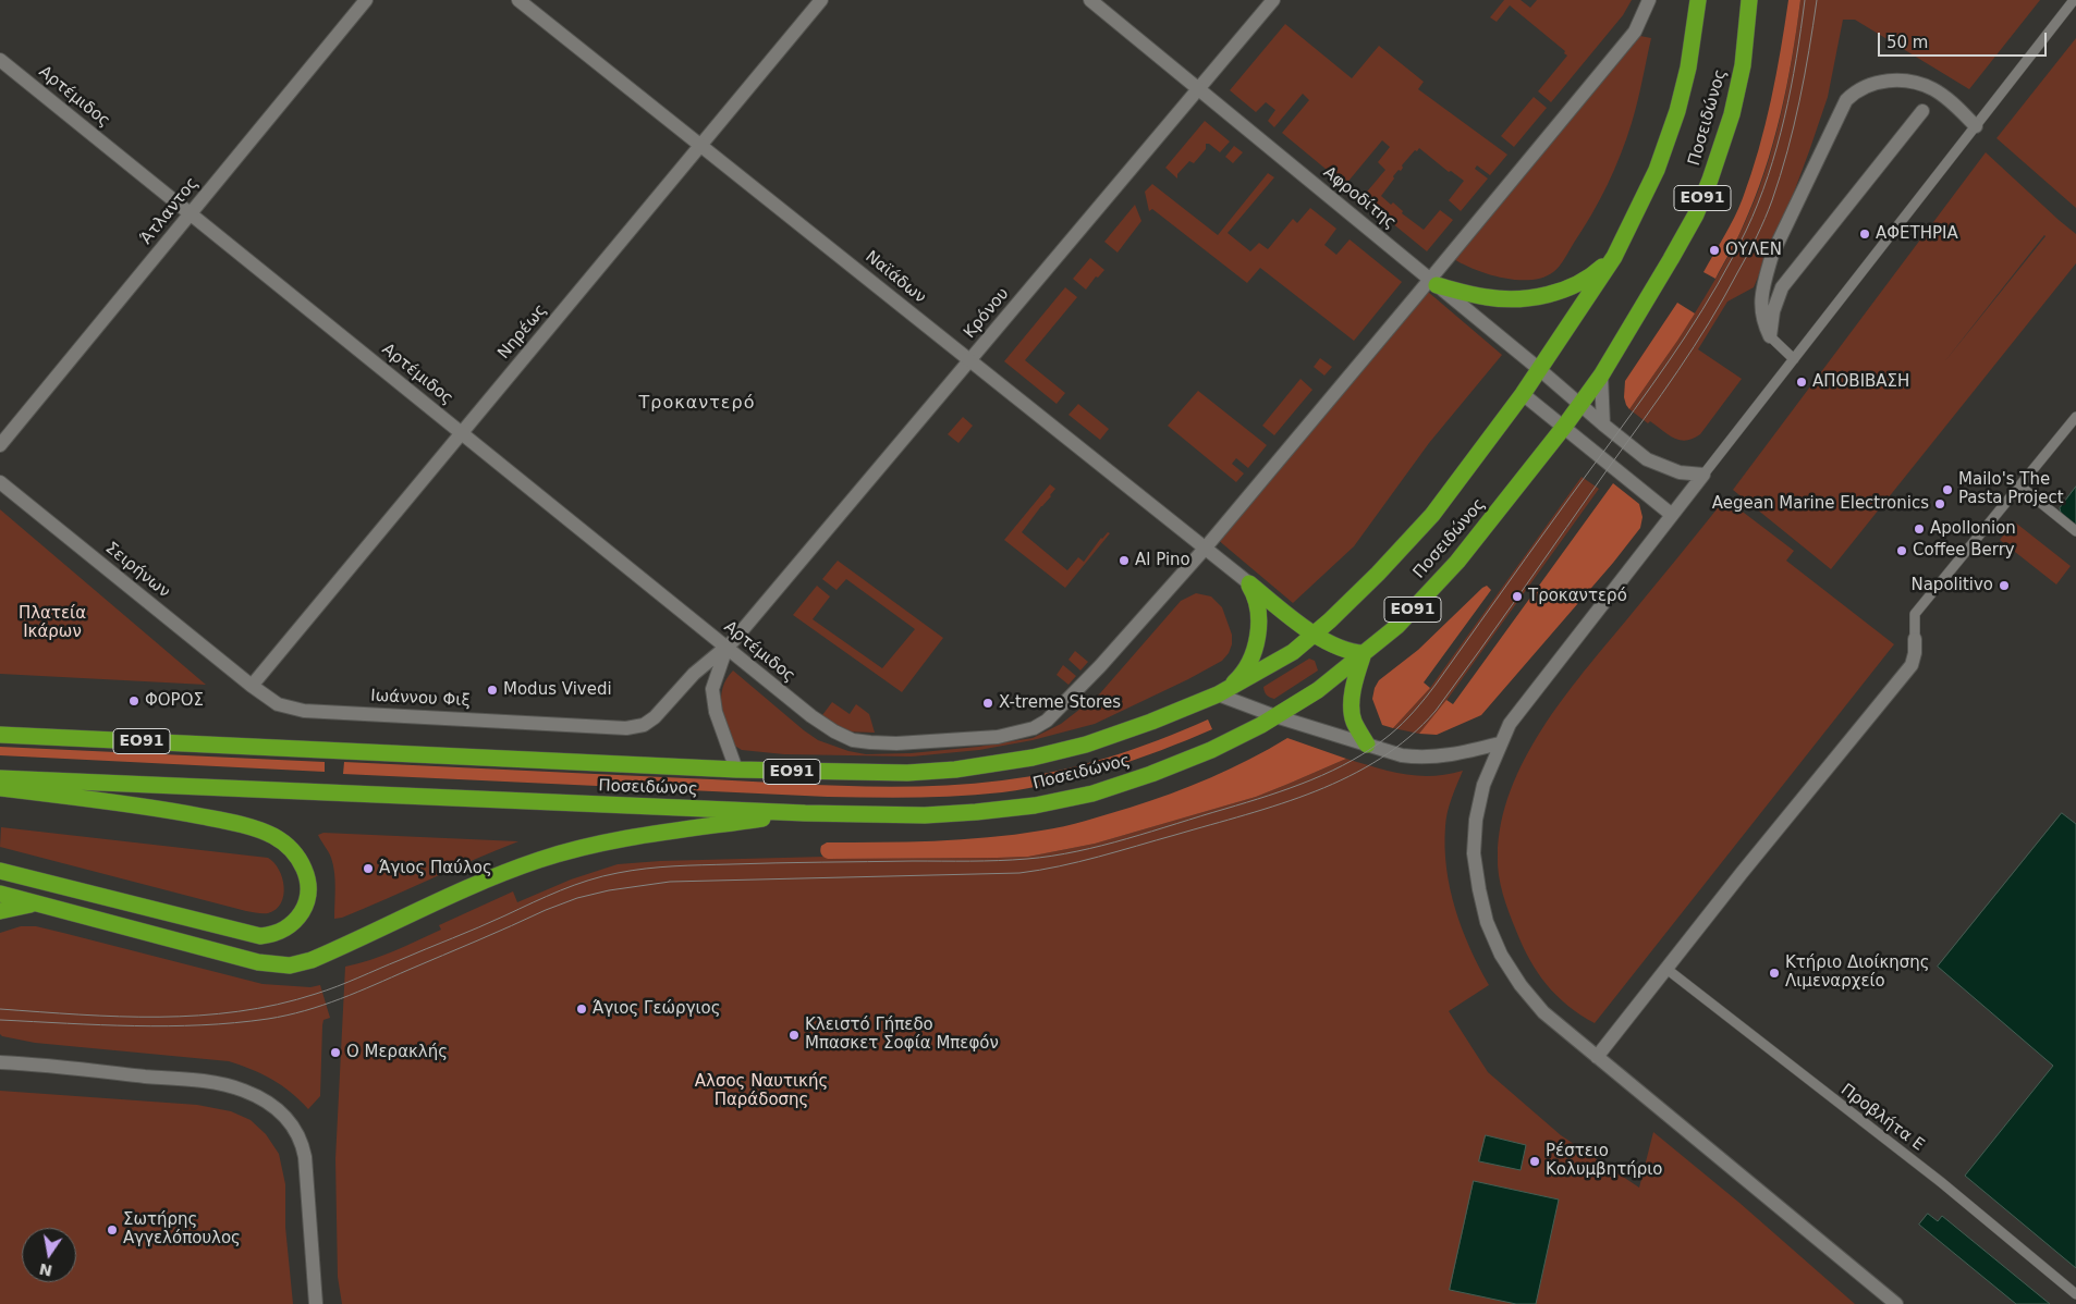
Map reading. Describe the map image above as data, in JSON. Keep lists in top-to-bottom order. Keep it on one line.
{"streets":{"highway":["Ποσειδώνος","ΕΟ91"],"street":["Αρτέμιδος","Αφροδίτης","Άτλαντος","Ναϊάδων","Κρόνου","Νηρέως","Σειρήνων","Ιωάννου Φιξ"],"lane":["Προβλήτα E"]},"crossings":[["Αρτέμιδος","Άτλαντος"],["Αρτέμιδος","Ναϊάδων"],["Αρτέμιδος","Κρόνου"],["Αρτέμιδος","Νηρέως"],["Αρτέμιδος","Ιωάννου Φιξ"],["Ποσειδώνος","Αφροδίτης"],["Αφροδίτης","Κρόνου"],["Ναϊάδων","Κρόνου"],["Ναϊάδων","Νηρέως"],["Κρόνου","Ιωάννου Φιξ"],["Νηρέως","Σειρήνων"],["Νηρέως","Ιωάννου Φιξ"],["Σειρήνων","Ιωάννου Φιξ"]],"districts":["Τροκαντερό"],"parks":["Πλατεία Ικάρων","Αλσος Ναυτικής Παράδοσης"],"places":["ΑΦΕΤΗΡΙΑ","ΟΥΛΕΝ","ΑΠΟΒΙΒΑΣΗ","Mailo's The Pasta Project","Aegean Marine Electronics","Apollonion","Coffee Berry","Al Pino","Napolitivo","Τροκαντερό","Modus Vivedi","ΦΟΡΟΣ","X-treme Stores","Άγιος Παύλος","Κτήριο Διοίκησης Λιμεναρχείο","Άγιος Γεώργιος","Κλειστό Γήπεδο Μπασκετ Σοφία Μπεφόν","Ο Μερακλής","Ρέστειο Κολυμβητήριο","Σωτήρης Αγγελόπουλος"],"scale_bar":"50 m","north":"bottom"}
